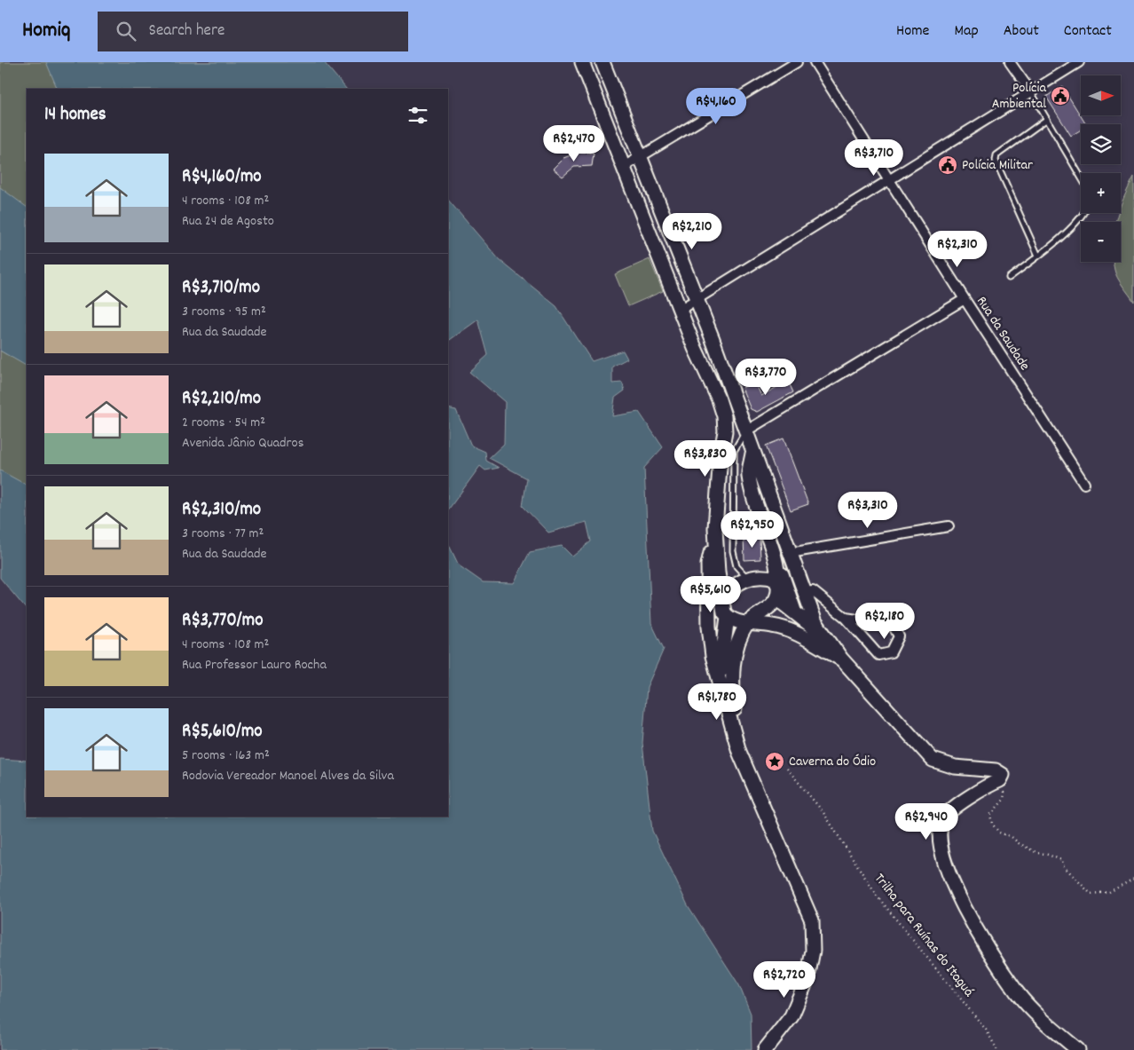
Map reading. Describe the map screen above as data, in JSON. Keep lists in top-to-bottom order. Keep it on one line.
{"streets":{"street":["Rua da Saudade"],"path":["Trilha para Ruínas do Itaguá"]},"places":{"public building":["Polícia Ambiental","Polícia Militar"],"place":["Caverna do Ódio"]},"north":"right","page":{"header":"Homiq","search":"Search here","nav":["Home","Map","About","Contact"],"map_buttons":["+","−"],"price":["R$4,160","R$2,470","R$3,710","R$2,210","R$2,310","R$3,770","R$3,830","R$3,310","R$2,950","R$5,610","R$2,180","R$1,780","R$2,940","R$2,720"],"heading":"14 homes","list":[{"name":"R$4,160/mo","note":"4 rooms · 108 m² · Rua 24 de Agosto"},{"name":"R$3,710/mo","note":"3 rooms · 95 m² · Rua da Saudade"},{"name":"R$2,210/mo","note":"2 rooms · 54 m² · Avenida Jânio Quadros"},{"name":"R$2,310/mo","note":"3 rooms · 77 m² · Rua da Saudade"},{"name":"R$3,770/mo","note":"4 rooms · 108 m² · Rua Professor Lauro Rocha"},{"name":"R$5,610/mo","note":"5 rooms · 163 m² · Rodovia Vereador Manoel Alves da Silva"}]}}
